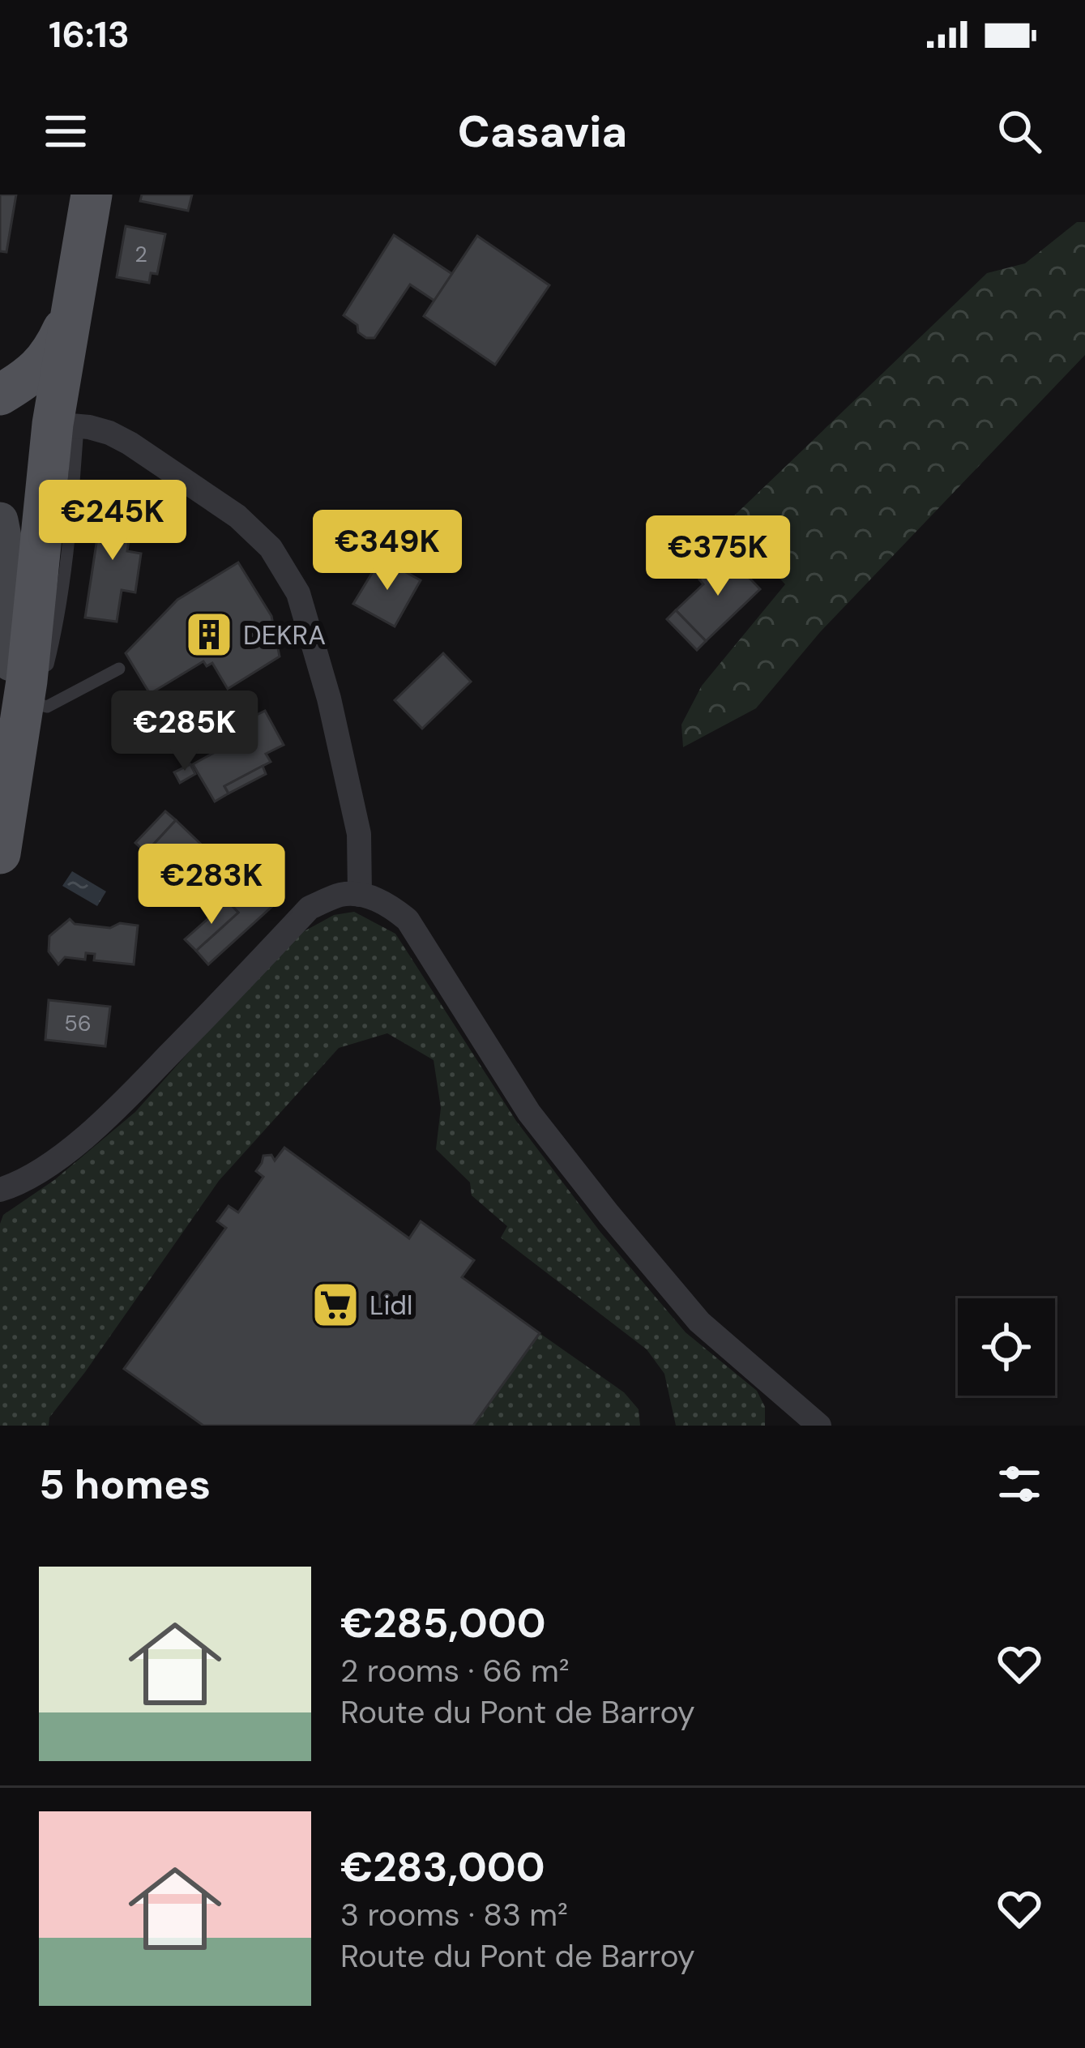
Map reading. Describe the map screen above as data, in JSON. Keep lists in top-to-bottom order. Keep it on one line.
{"places":{"building":["DEKRA"],"supermarket":["Lidl"]},"house_numbers":["2","56"],"page":{"status":"16:13","header":"Casavia","price":["€245K","€349K","€375K","€285K","€283K"],"heading":"5 homes","list":[{"name":"€285,000","note":"2 rooms · 66 m² · Route du Pont de Barroy"},{"name":"€283,000","note":"3 rooms · 83 m² · Route du Pont de Barroy"}]}}
